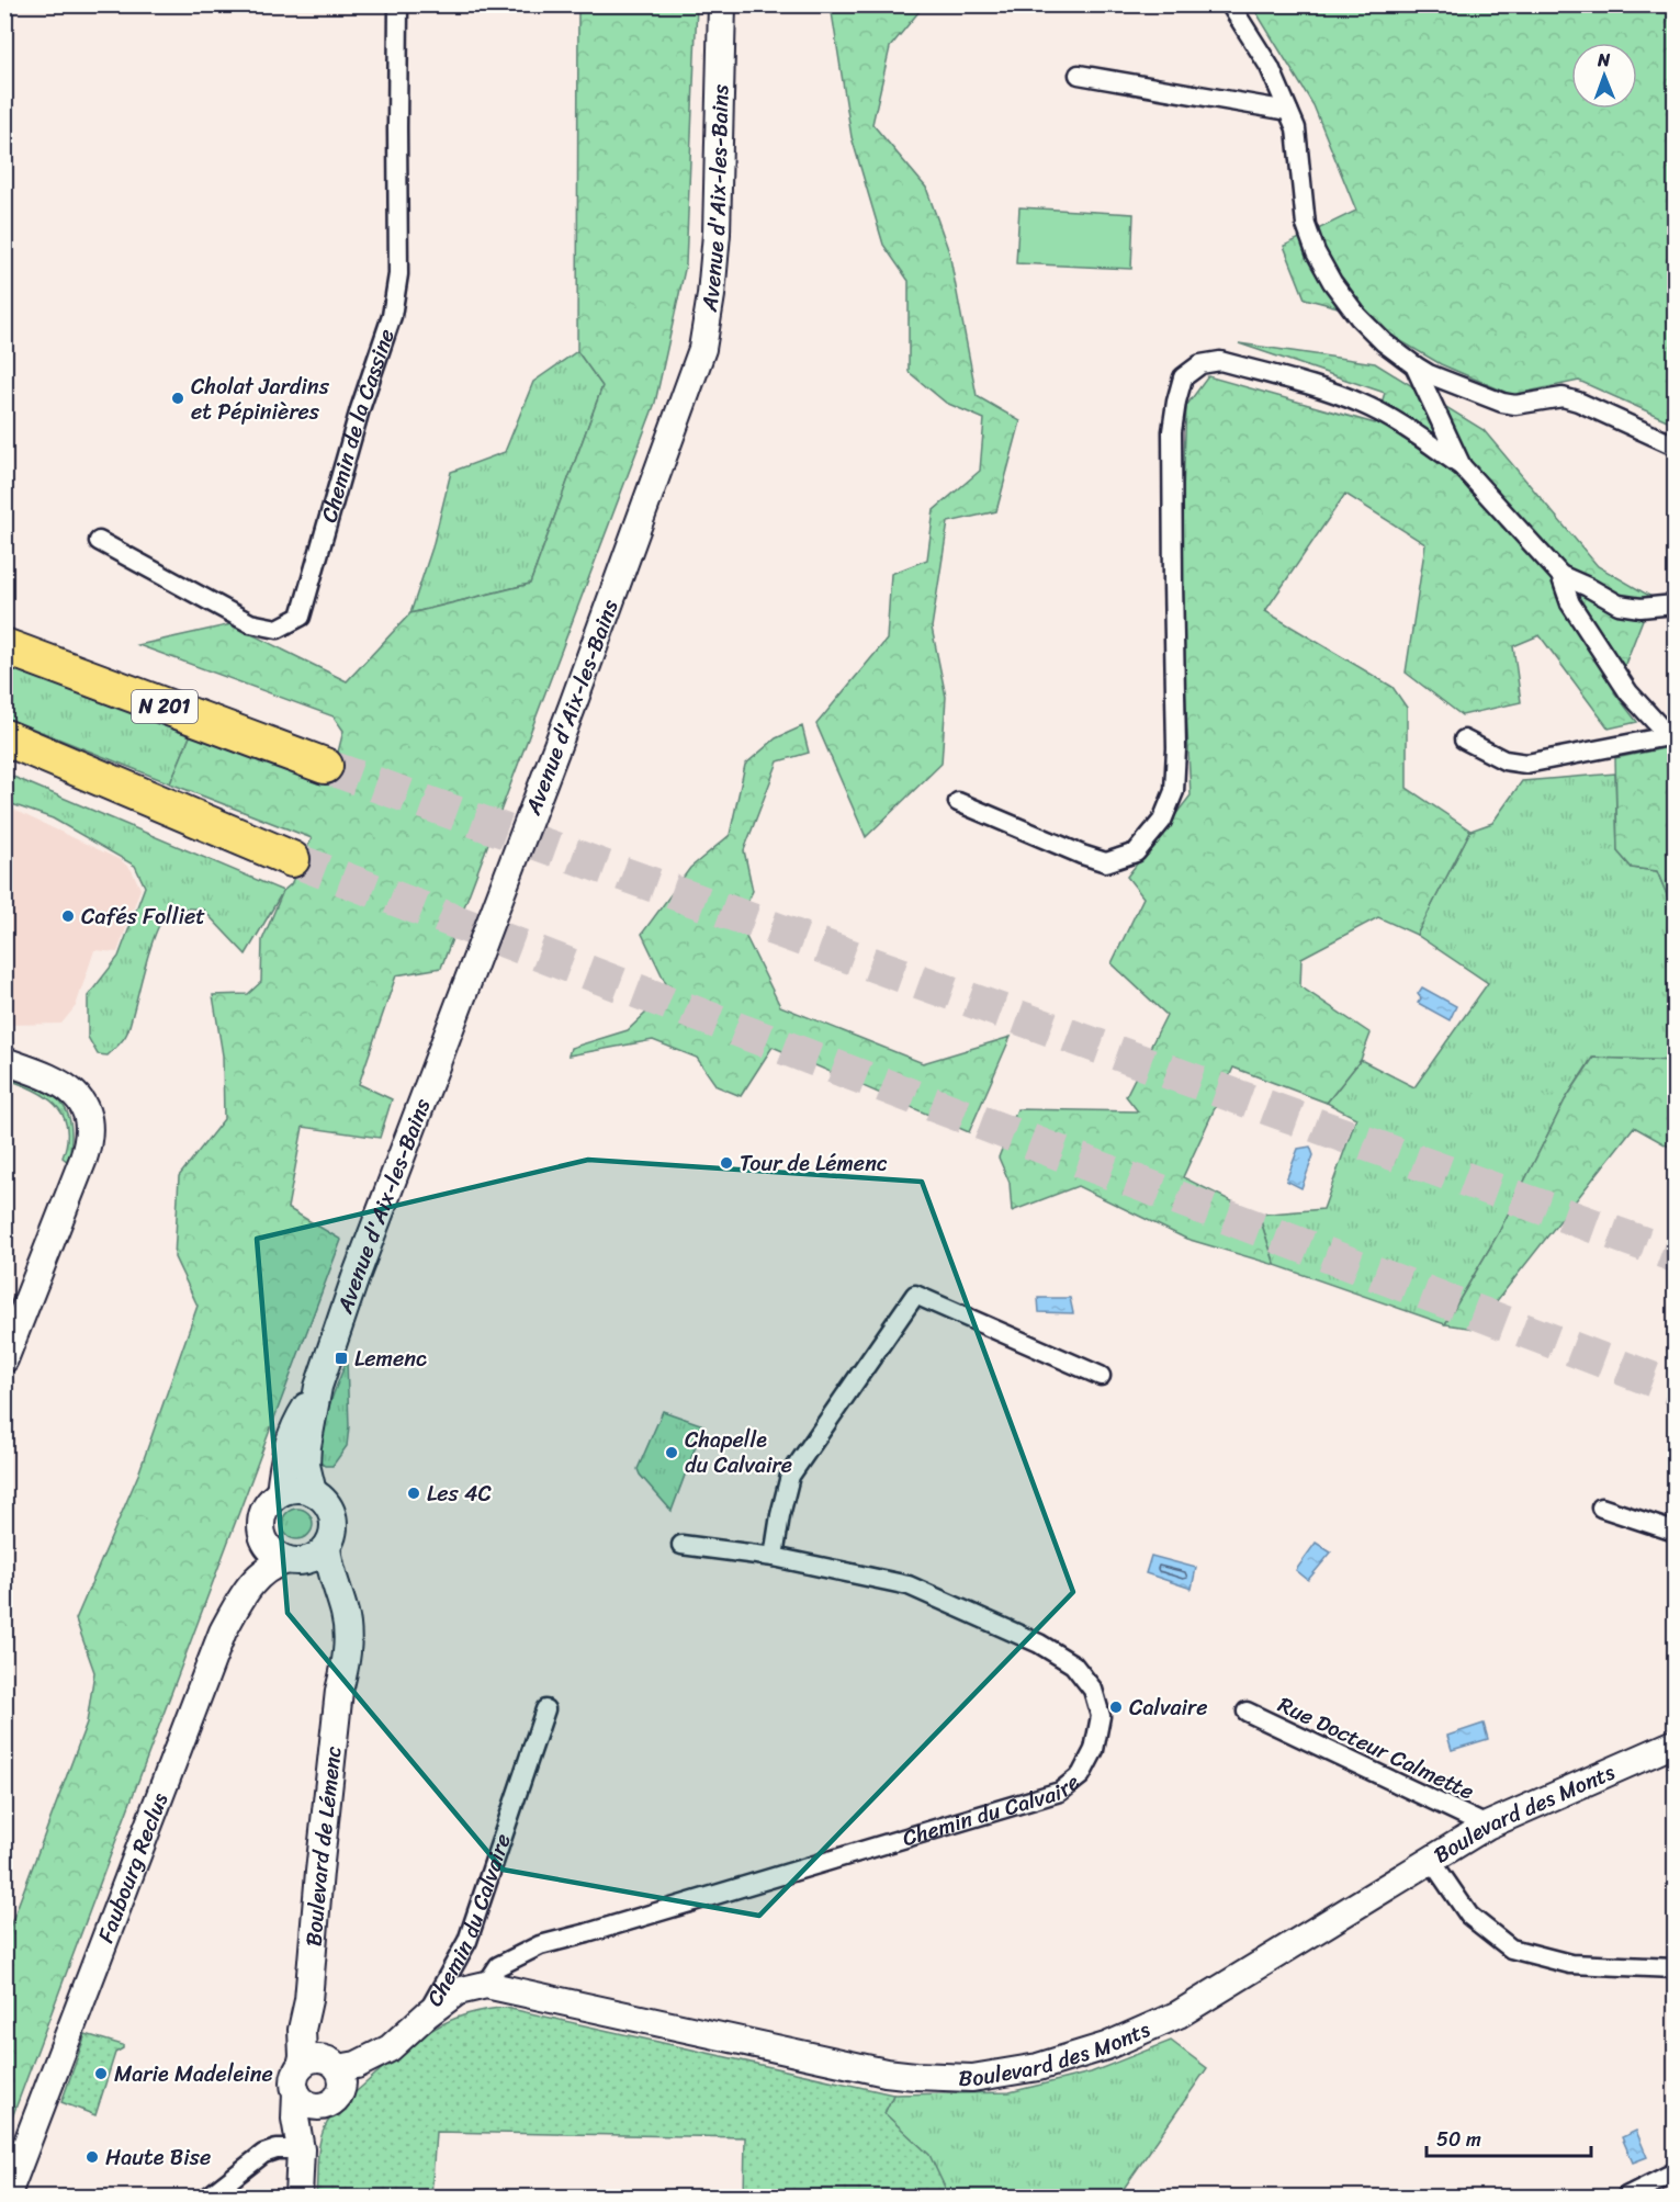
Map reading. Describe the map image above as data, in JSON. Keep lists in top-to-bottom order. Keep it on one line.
{"streets":{"highway":["N 201"],"main road":["Avenue d'Aix-les-Bains","Boulevard des Monts","Boulevard de Lémenc","Faubourg Reclus"],"street":["Chemin de la Cassine","Rue Docteur Calmette","Chemin du Calvaire"]},"crossings":[["Avenue d'Aix-les-Bains","Boulevard de Lémenc"],["Avenue d'Aix-les-Bains","Faubourg Reclus"],["Rue Docteur Calmette","Boulevard des Monts"],["Chemin du Calvaire","Boulevard des Monts"],["Boulevard des Monts","Boulevard de Lémenc"],["Boulevard de Lémenc","Faubourg Reclus"]],"places":{"other":["Cholat Jardins et Pépinières","Cafés Folliet","Tour de Lémenc","Chapelle du Calvaire","Les 4C","Calvaire","Marie Madeleine","Haute Bise"],"transit":["Lemenc"]},"scale_bar":"50 m","north":"top"}
